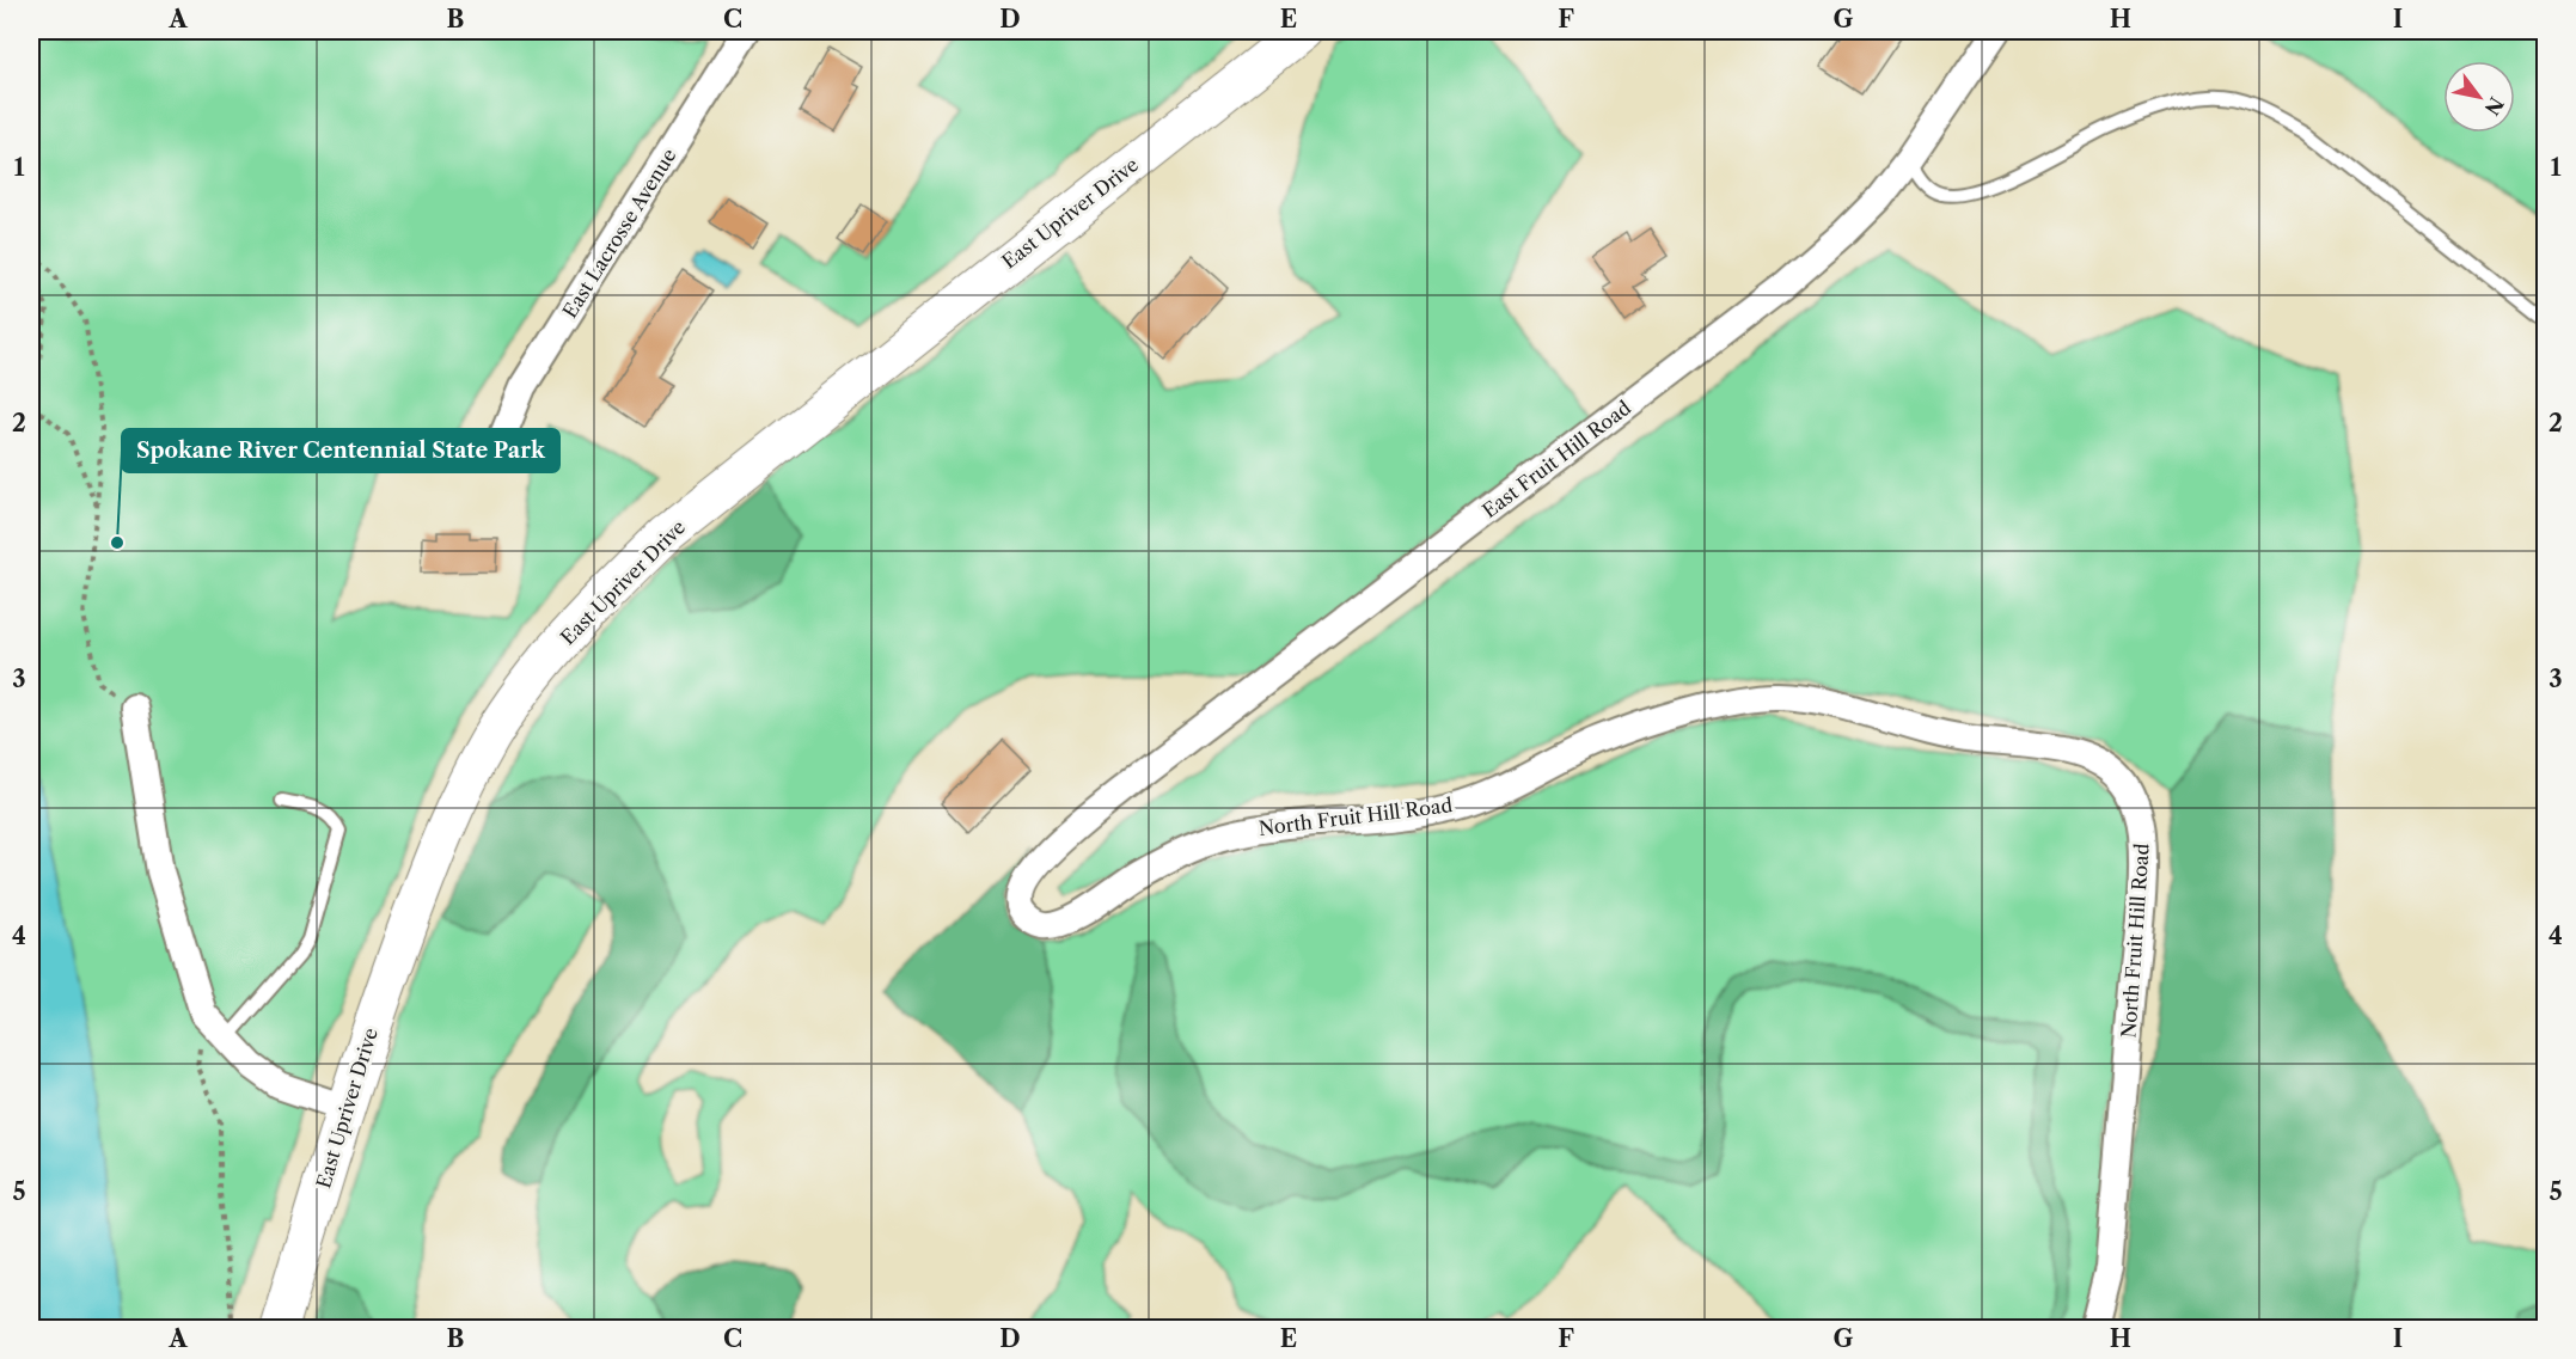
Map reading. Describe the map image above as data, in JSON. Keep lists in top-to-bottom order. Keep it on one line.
{"streets":{"street":["East Upriver Drive","East Lacrosse Avenue","East Fruit Hill Road","North Fruit Hill Road"]},"crossings":[["East Fruit Hill Road","North Fruit Hill Road"]],"places":["Spokane River Centennial State Park"],"north":"bottom right","grid":{"columns":["A","B","C","D","E","F","G","H","I"],"rows":["1","2","3","4","5"]}}
